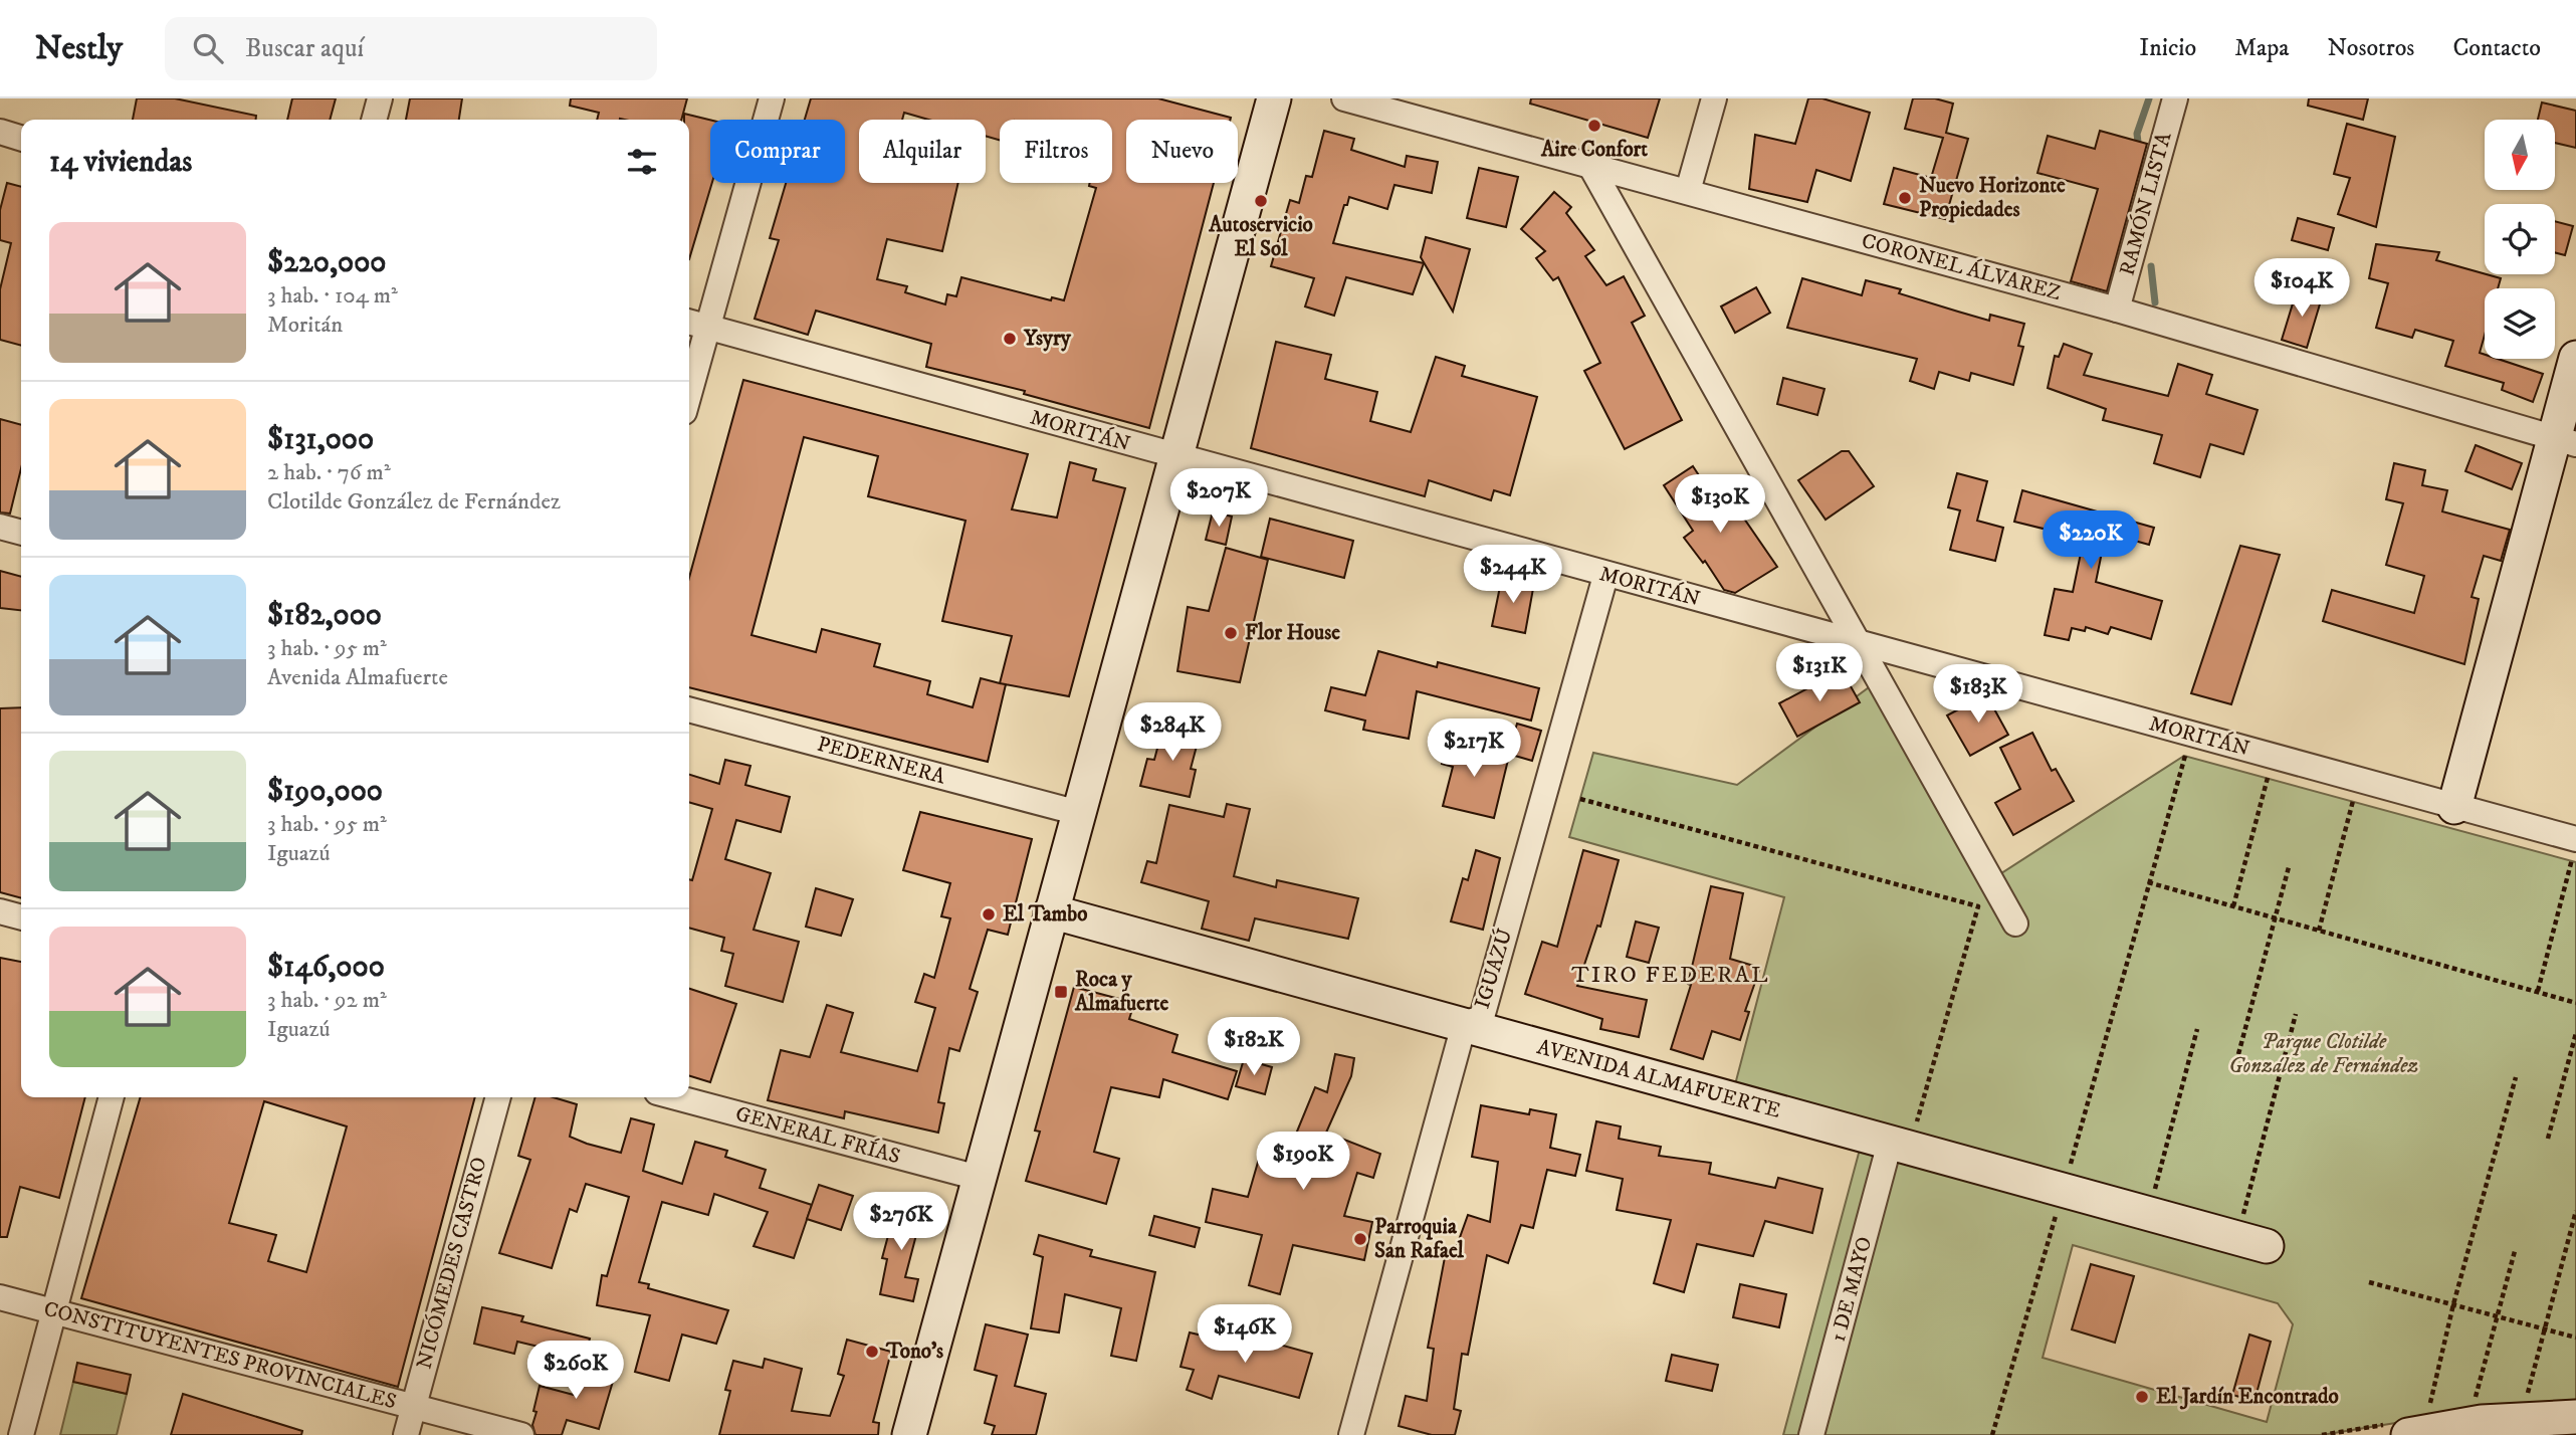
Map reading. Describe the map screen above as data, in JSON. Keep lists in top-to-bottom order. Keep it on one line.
{"streets":{"main road":["AVENIDA ALMAFUERTE"],"street":["RAMÓN LISTA","CORONEL ÁLVAREZ","MORITÁN","PEDERNERA","IGUAZÚ","GENERAL FRÍAS","NICÓMEDES CASTRO","1 DE MAYO","CONSTITUYENTES PROVINCIALES"]},"crossings":[["RAMÓN LISTA","CORONEL ÁLVAREZ"],["MORITÁN","IGUAZÚ"],["IGUAZÚ","AVENIDA ALMAFUERTE"],["AVENIDA ALMAFUERTE","1 DE MAYO"],["NICÓMEDES CASTRO","CONSTITUYENTES PROVINCIALES"]],"districts":["TIRO FEDERAL"],"parks":["Parque Clotilde González de Fernández"],"places":{"other":["Aire Confort","Nuevo Horizonte Propiedades","Autoservicio El Sol","Ysyry","Flor House","El Tambo","Parroquia San Rafael","Tono's","El Jardín Encontrado"],"transit":["Roca y Almafuerte"]},"north":"bottom","page":{"header":"Nestly","search":"Buscar aquí","nav":["Inicio","Mapa","Nosotros","Contacto"],"chip":["Comprar","Alquilar","Filtros","Nuevo"],"heading":"14 viviendas","list":[{"name":"$220,000","note":"3 hab. · 104 m² · Moritán"},{"name":"$131,000","note":"2 hab. · 76 m² · Clotilde González de Fernández"},{"name":"$182,000","note":"3 hab. · 95 m² · Avenida Almafuerte"},{"name":"$190,000","note":"3 hab. · 95 m² · Iguazú"},{"name":"$146,000","note":"3 hab. · 92 m² · Iguazú"}],"price":["$104K","$207K","$130K","$220K","$244K","$131K","$183K","$284K","$217K","$182K","$190K","$276K","$146K","$260K"]}}
